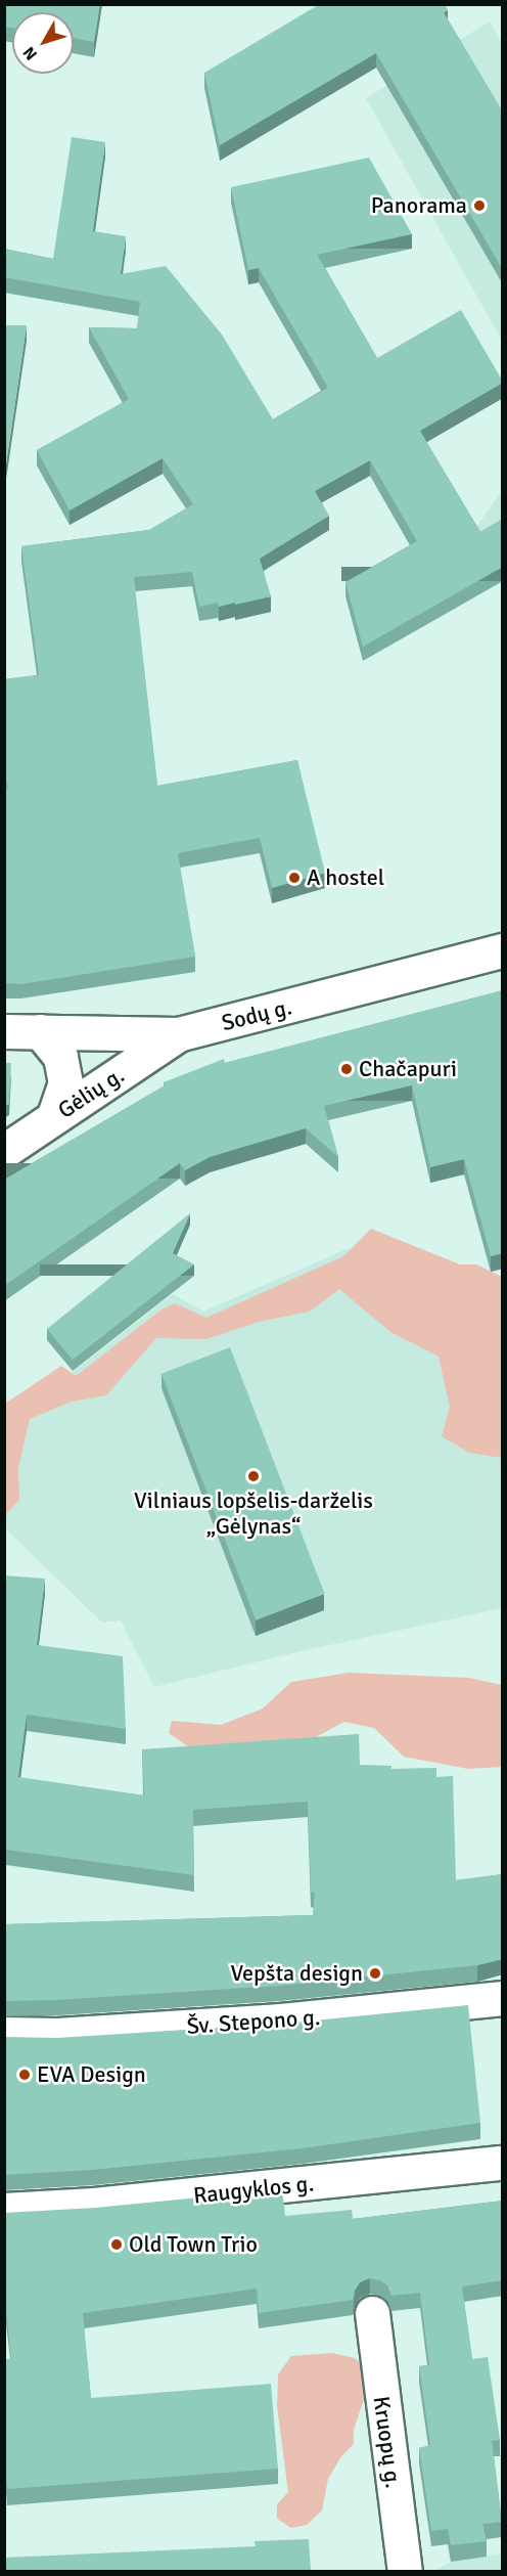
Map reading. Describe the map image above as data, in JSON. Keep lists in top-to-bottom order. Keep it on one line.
{"streets":{"street":["Sodų g.","Gėlių g.","Šv. Stepono g.","Raugyklos g.","Kruopų g."]},"crossings":[["Sodų g.","Gėlių g."]],"places":["Panorama","A hostel","Chačapuri","Vilniaus lopšelis-darželis „Gėlynas“","Vepšta design","EVA Design","Old Town Trio"],"north":"bottom left"}
